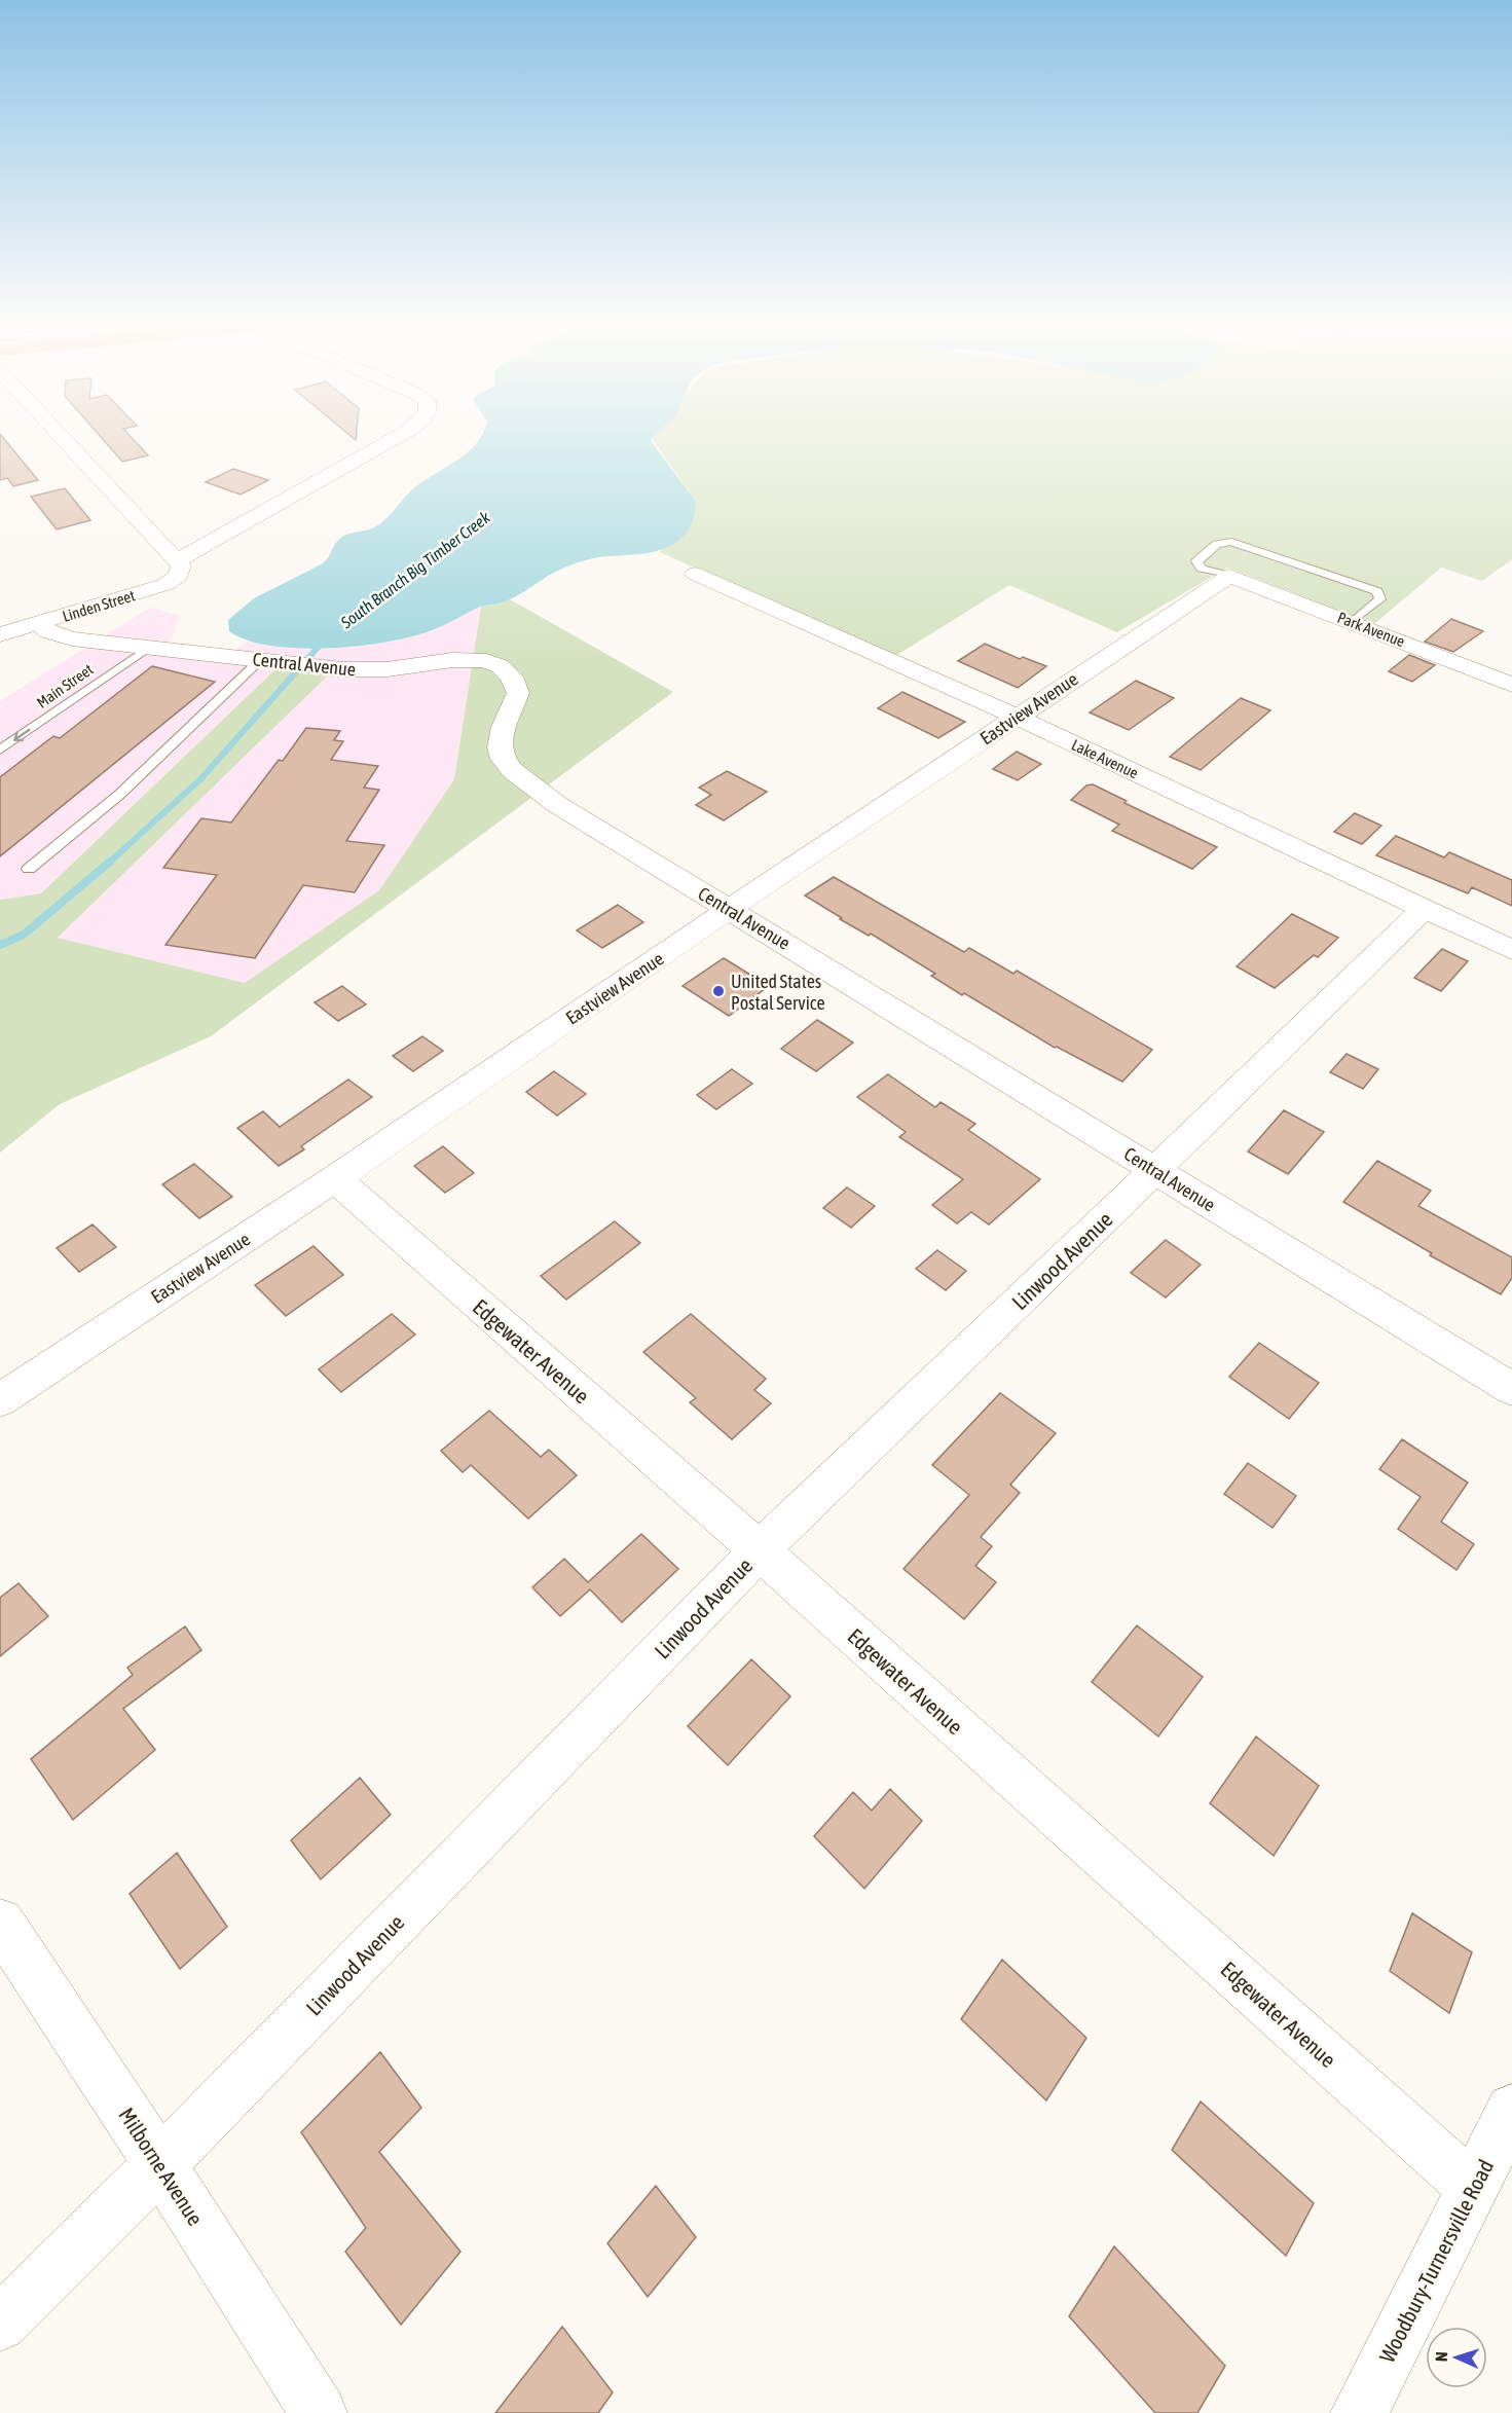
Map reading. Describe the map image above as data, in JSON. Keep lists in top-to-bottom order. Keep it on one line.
{"streets":{"street":["Linden Street","Park Avenue","Central Avenue","Eastview Avenue","Lake Avenue","Linwood Avenue","Edgewater Avenue","Milborne Avenue","Woodbury-Turnersville Road"],"lane":["Main Street"]},"crossings":[["Linden Street","Central Avenue"],["Park Avenue","Eastview Avenue"],["Central Avenue","Main Street"],["Central Avenue","Eastview Avenue"],["Central Avenue","Linwood Avenue"],["Eastview Avenue","Lake Avenue"],["Eastview Avenue","Edgewater Avenue"],["Lake Avenue","Linwood Avenue"],["Linwood Avenue","Edgewater Avenue"],["Linwood Avenue","Milborne Avenue"],["Edgewater Avenue","Woodbury-Turnersville Road"]],"water":["South Branch Big Timber Creek"],"places":["United States Postal Service"],"north":"left"}
